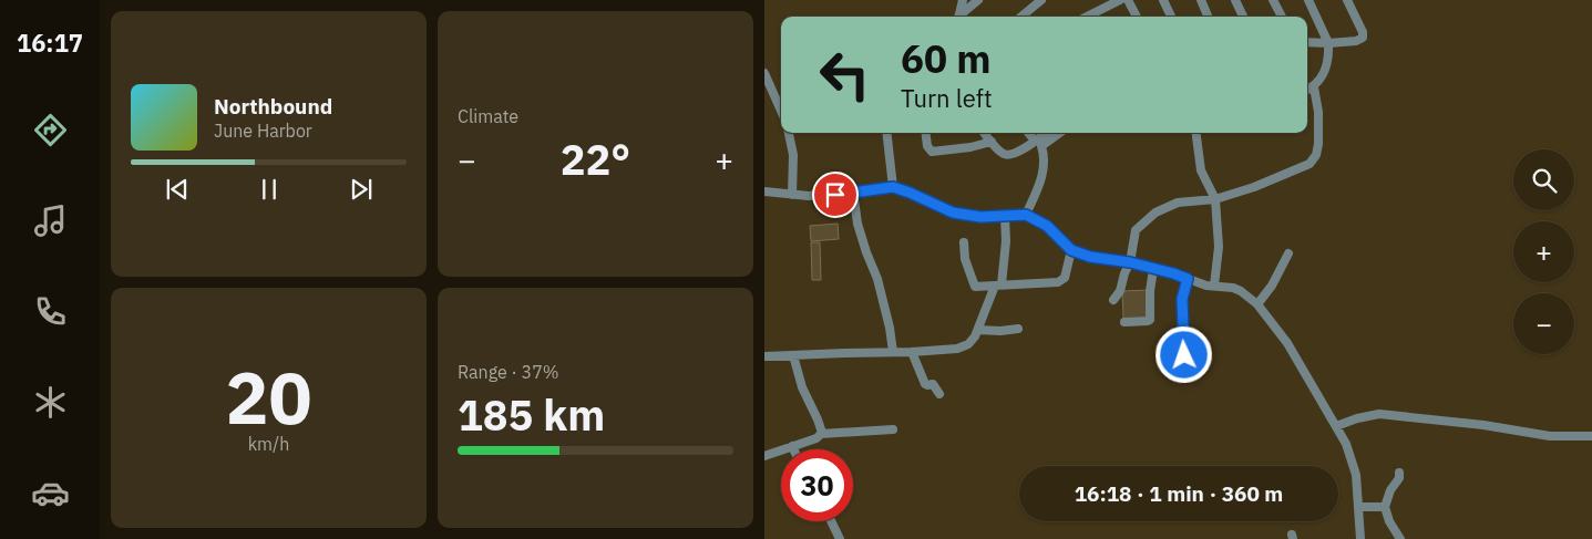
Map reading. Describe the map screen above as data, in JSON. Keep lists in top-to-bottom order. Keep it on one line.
{"page":{"tabs":"16:17","tile":["Climate",["20","km/h"],["Range · 37%","185 km"]],"turn":["60 m","Turn left"],"song":["Northbound","June Harbor"],"heat":["−","22°","+"],"map_buttons":["+","−"],"limit":"30","trip":"16:18 · 1 min · 360 m"}}
